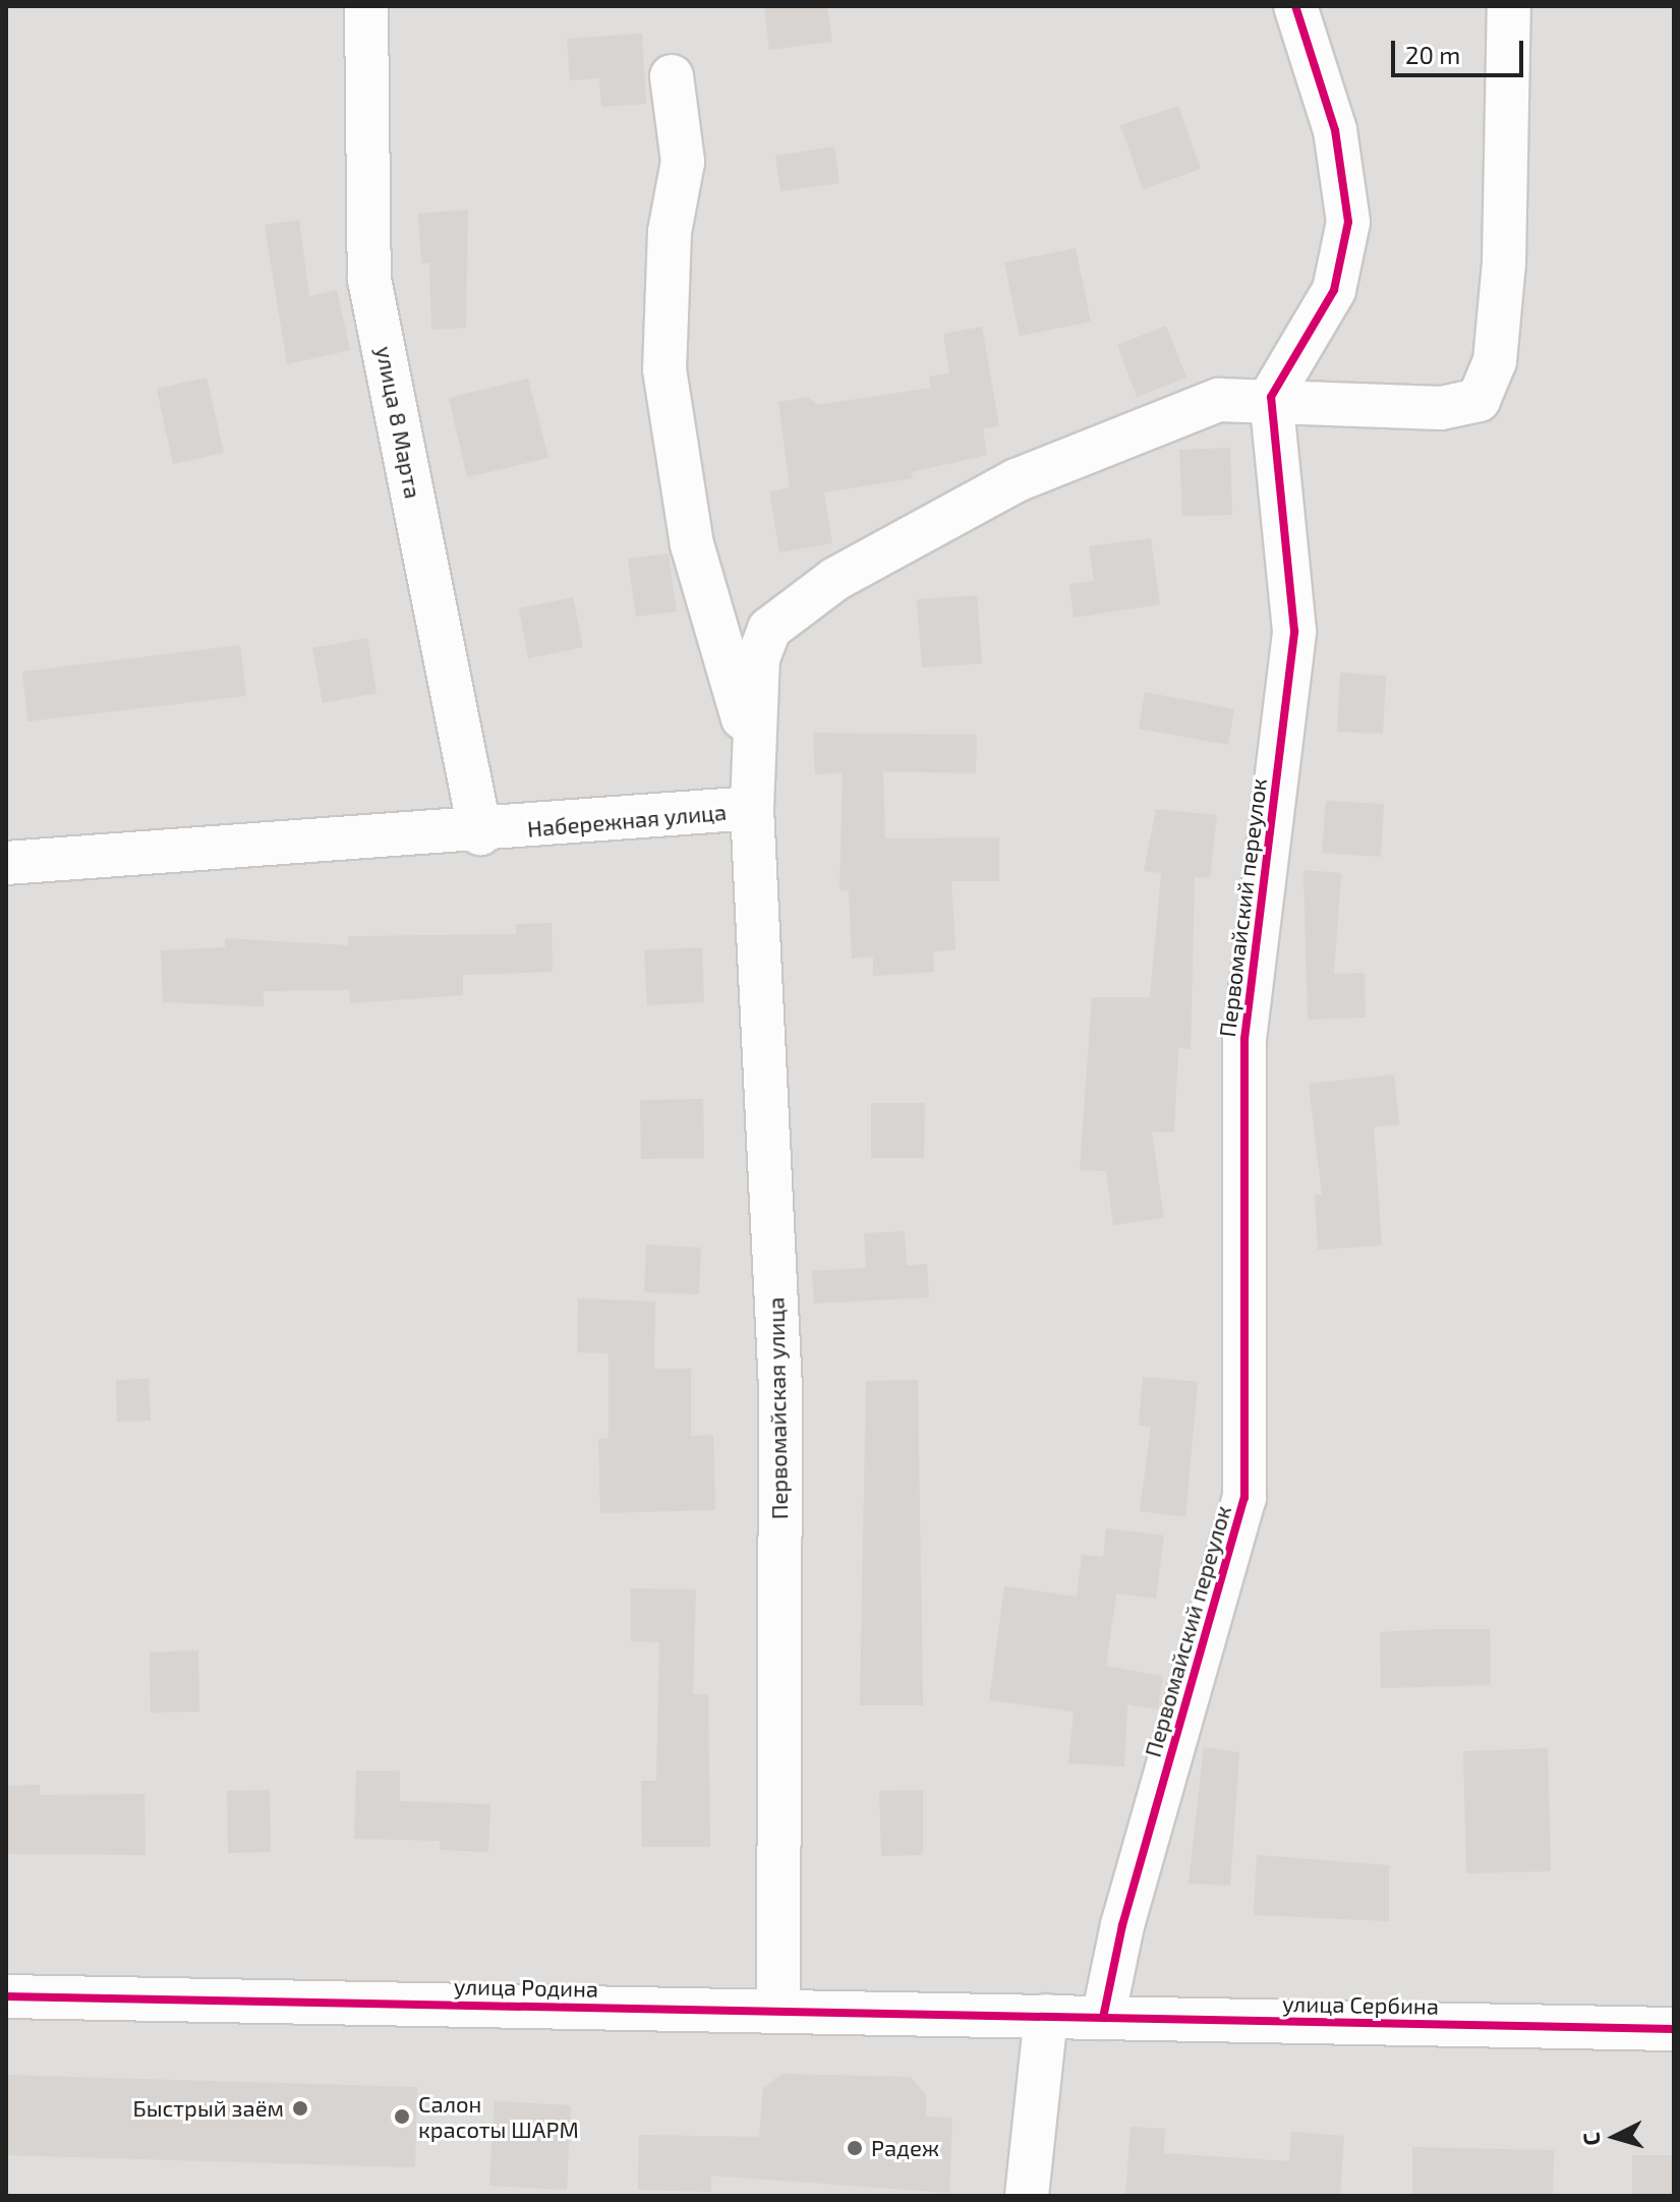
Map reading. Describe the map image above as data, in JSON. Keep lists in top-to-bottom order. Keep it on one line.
{"streets":{"street":["улица 8 Марта","Набережная улица","Первомайский переулок","Первомайская улица","улица Родина","улица Сербина"]},"crossings":[["улица 8 Марта","Набережная улица"],["Набережная улица","Первомайский переулок"],["Набережная улица","Первомайская улица"],["Первомайский переулок","улица Сербина"],["Первомайская улица","улица Родина"],["улица Родина","улица Сербина"]],"places":["Быстрый заём","Салон красоты ШАРМ","Радеж"],"scale_bar":"20 m","north":"left"}
